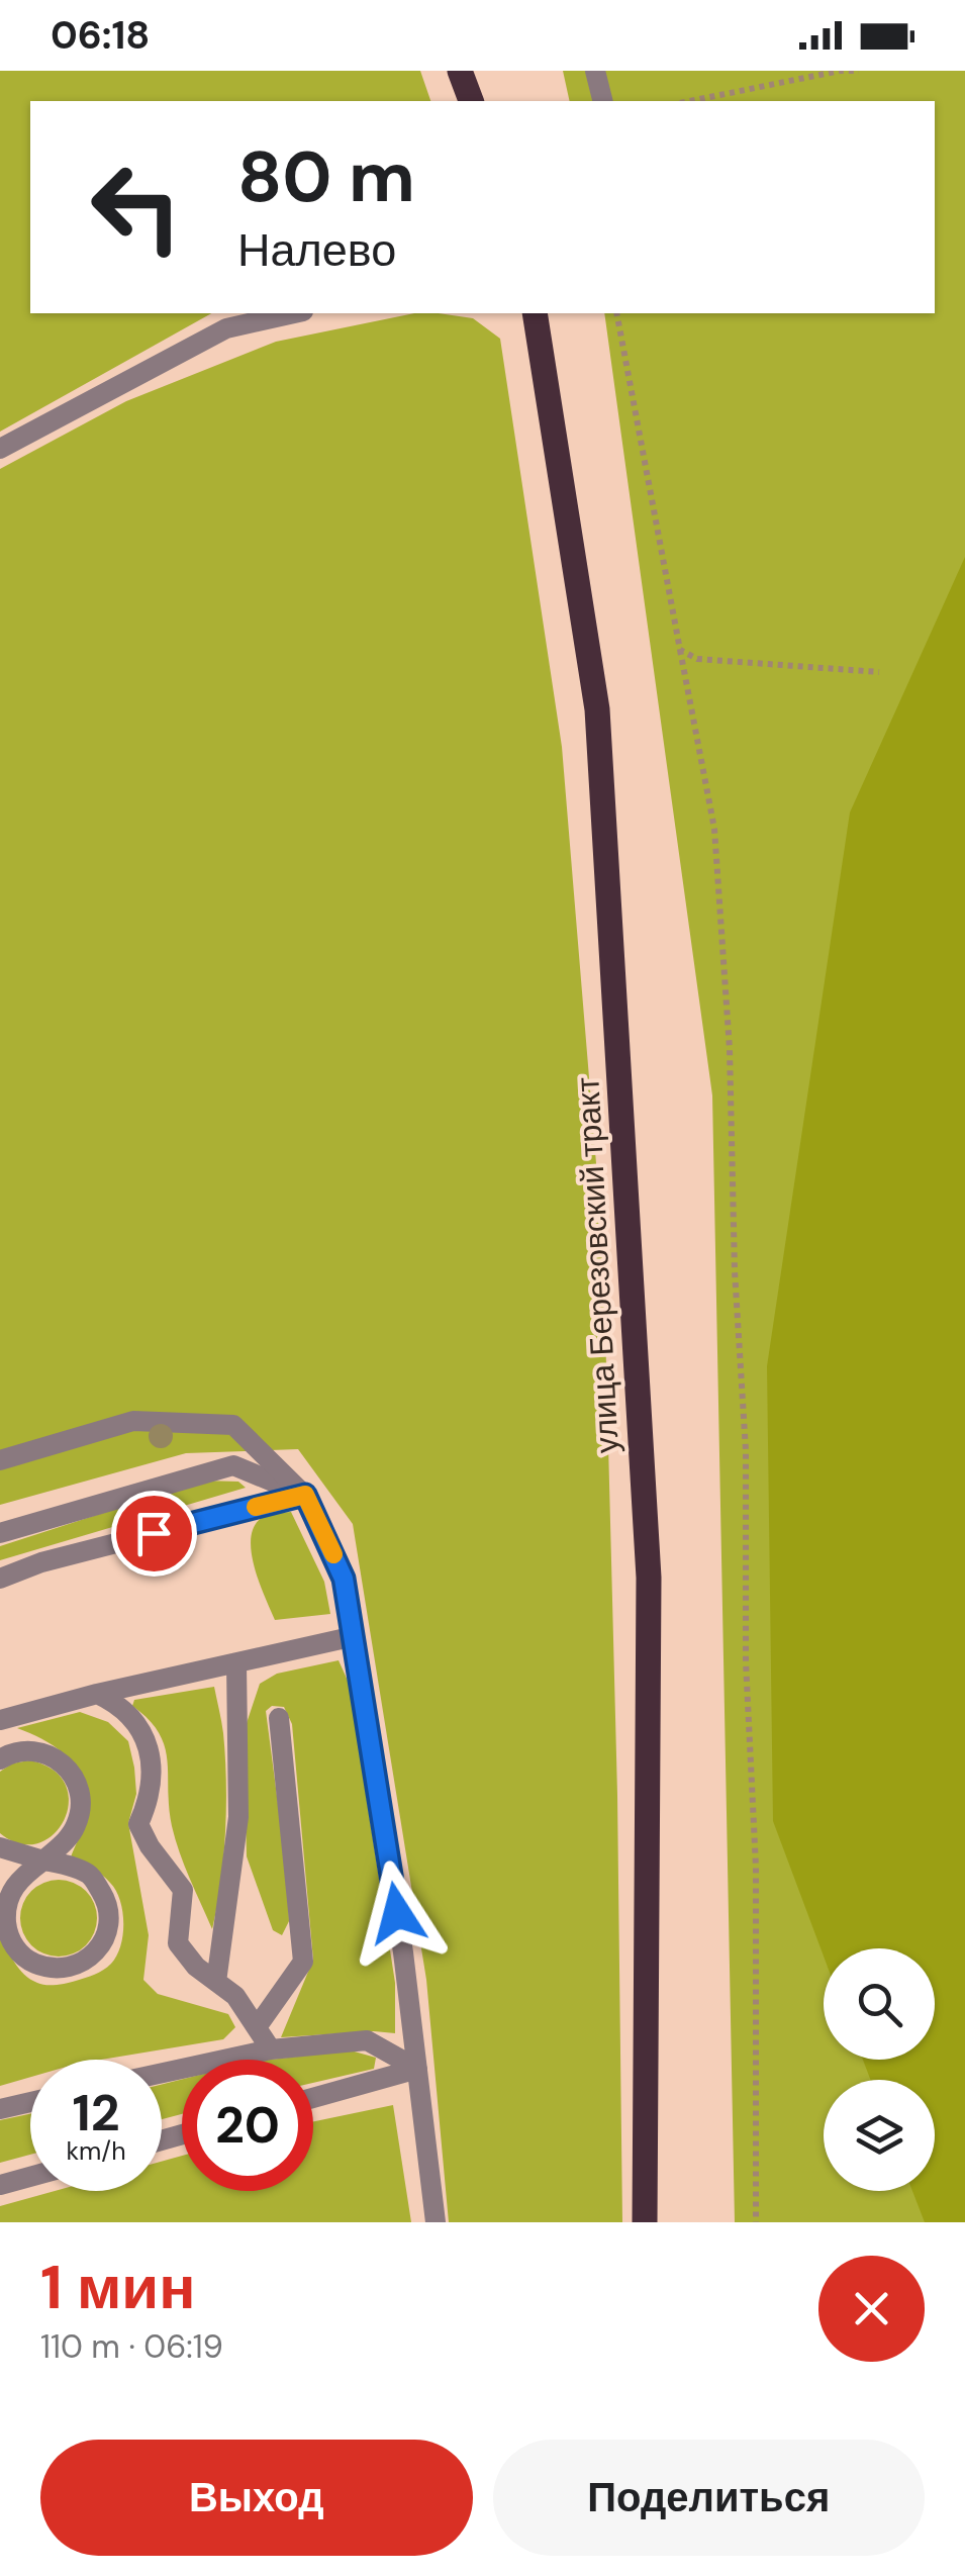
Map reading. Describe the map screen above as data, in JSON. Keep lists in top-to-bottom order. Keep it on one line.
{"streets":{"main road":["улица Березовский тракт"]},"page":{"status":"06:18","turn":["80 m","Налево"],"speed":"12 km/h","limit":"20","heading":["1 мин","110 m · 06:19"],"buttons":["Выход","Поделиться"]}}
